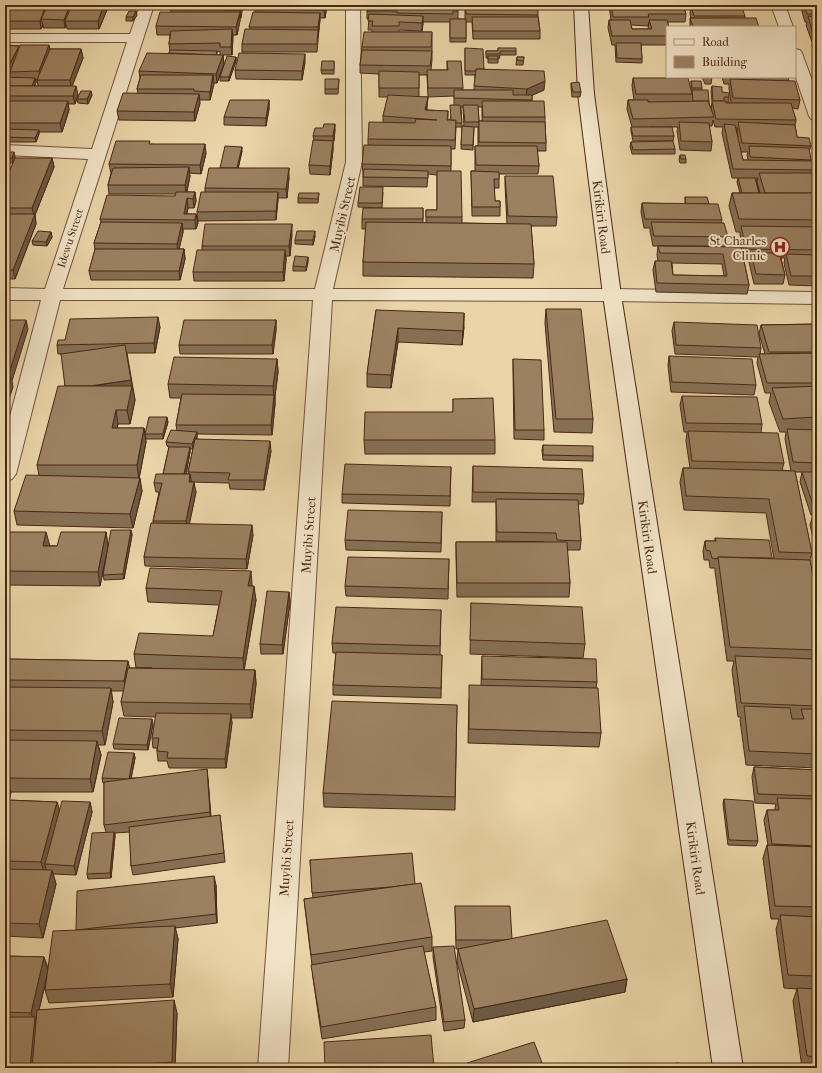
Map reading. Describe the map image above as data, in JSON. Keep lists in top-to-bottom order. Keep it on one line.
{"streets":{"street":["Muyibi Street","Kirikiri Road","Idewu Street"]},"places":{"hospital":["St Charles Clinic"]},"legend":["Road","Building"]}
